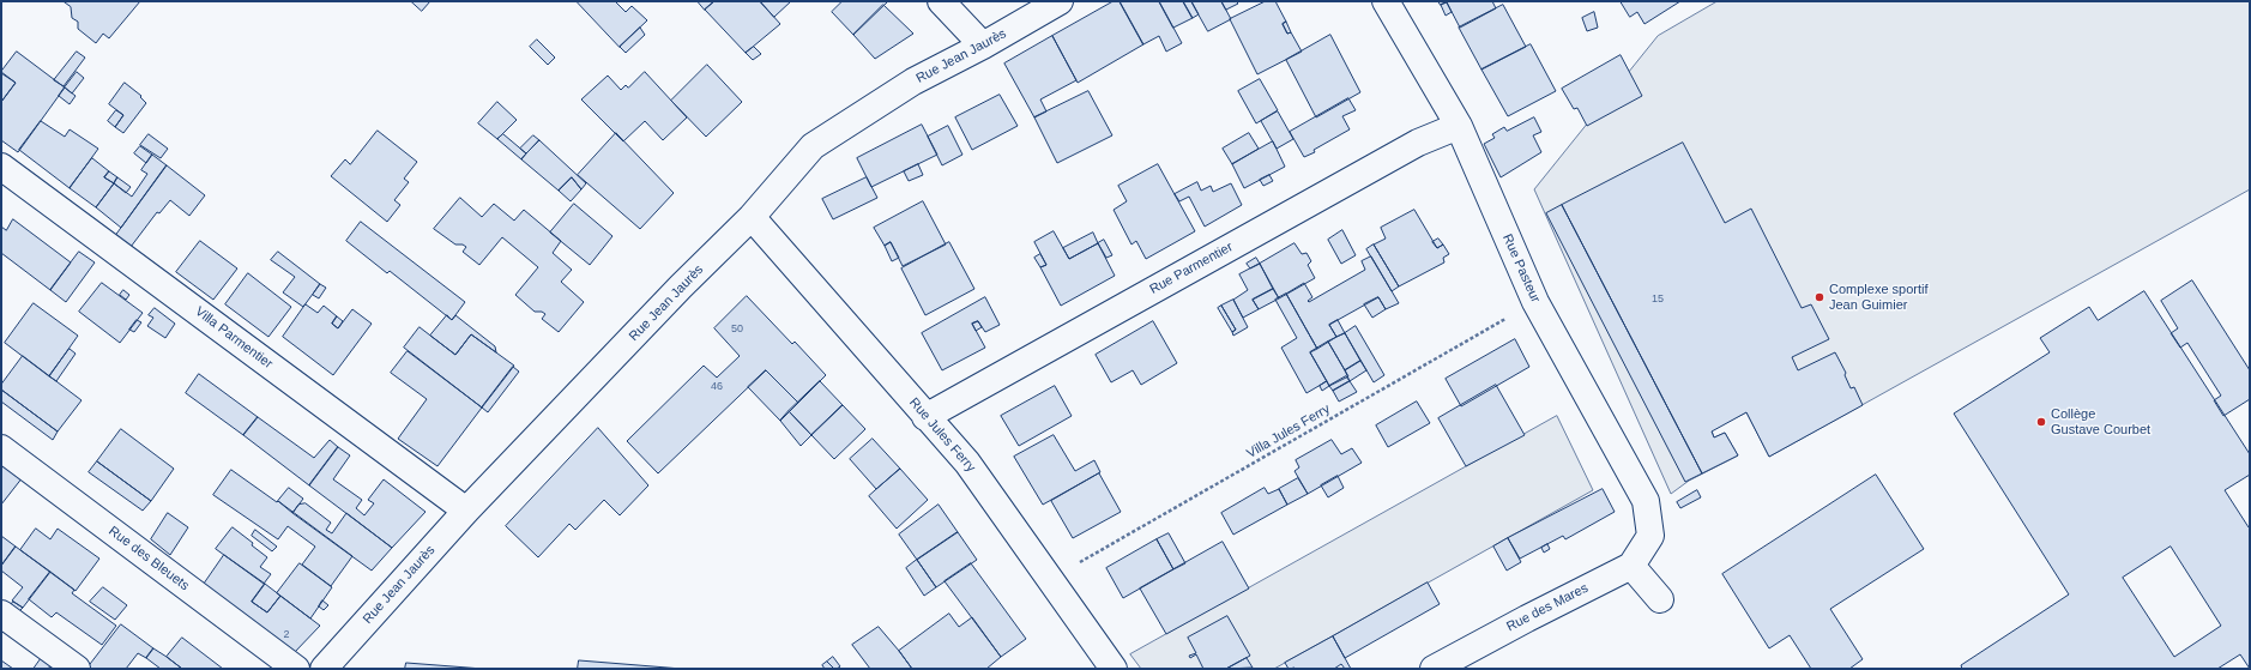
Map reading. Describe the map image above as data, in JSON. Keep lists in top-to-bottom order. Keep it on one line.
{"streets":{"street":["Rue Jean Jaurès","Rue Parmentier","Rue Pasteur","Villa Parmentier","Rue Jules Ferry","Rue des Bleuets","Rue des Mares"],"path":["Villa Jules Ferry"]},"crossings":[["Rue Jean Jaurès","Villa Parmentier"],["Rue Jean Jaurès","Rue Jules Ferry"],["Rue Parmentier","Rue Pasteur"],["Rue Parmentier","Rue Jules Ferry"],["Rue Pasteur","Villa Jules Ferry"],["Rue Pasteur","Rue des Mares"],["Villa Jules Ferry","Rue Jules Ferry"]],"places":["Complexe sportif Jean Guimier","Collège Gustave Courbet"],"house_numbers":["15","50","46","2"]}
